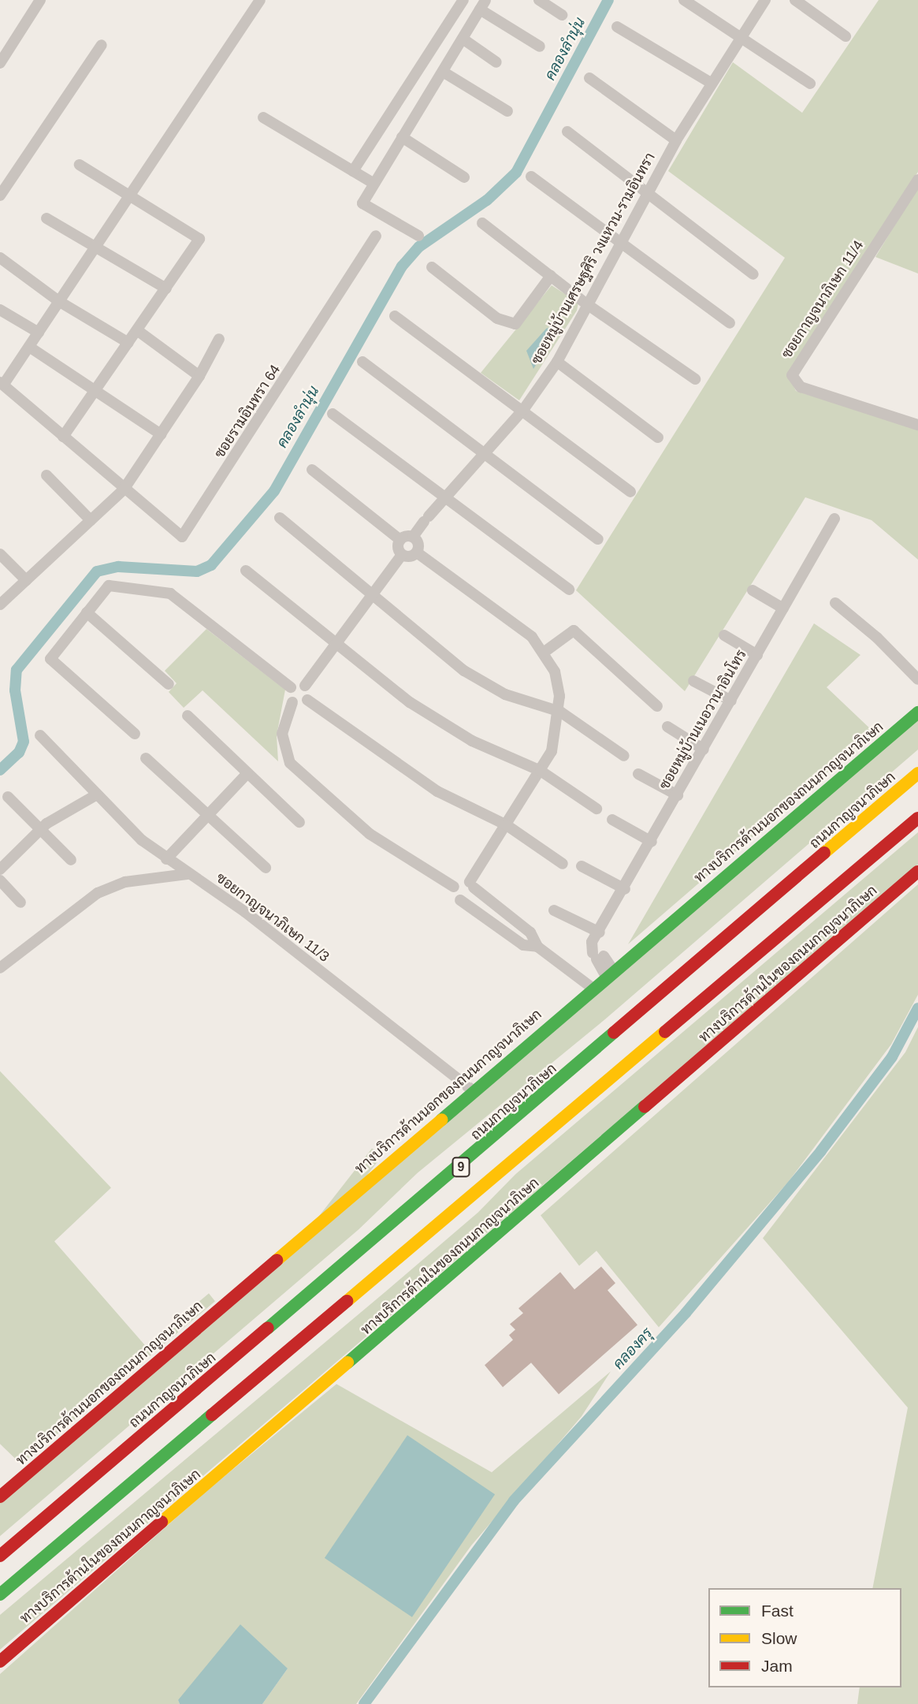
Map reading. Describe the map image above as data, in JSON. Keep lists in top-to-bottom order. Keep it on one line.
{"streets":{"main road":["ทางบริการด้านนอกของถนนกาญจนาภิเษก","ถนนกาญจนาภิเษก","ทางบริการด้านในของถนนกาญจนาภิเษก","9"],"street":["ซอยหมู่บ้านเศรษฐศิริ วงแหวน-รามอินทรา","ซอยกาญจนาภิเษก 11/4","ซอยรามอินทรา 64","ซอยหมู่บ้านเนอวานาอินโทร","ซอยกาญจนาภิเษก 11/3"]},"crossings":[["ทางบริการด้านนอกของถนนกาญจนาภิเษก","ซอยกาญจนาภิเษก 11/3"]],"water":["คลองลำนุ่น","คลองครุ"],"legend":["Fast","Slow","Jam"]}
